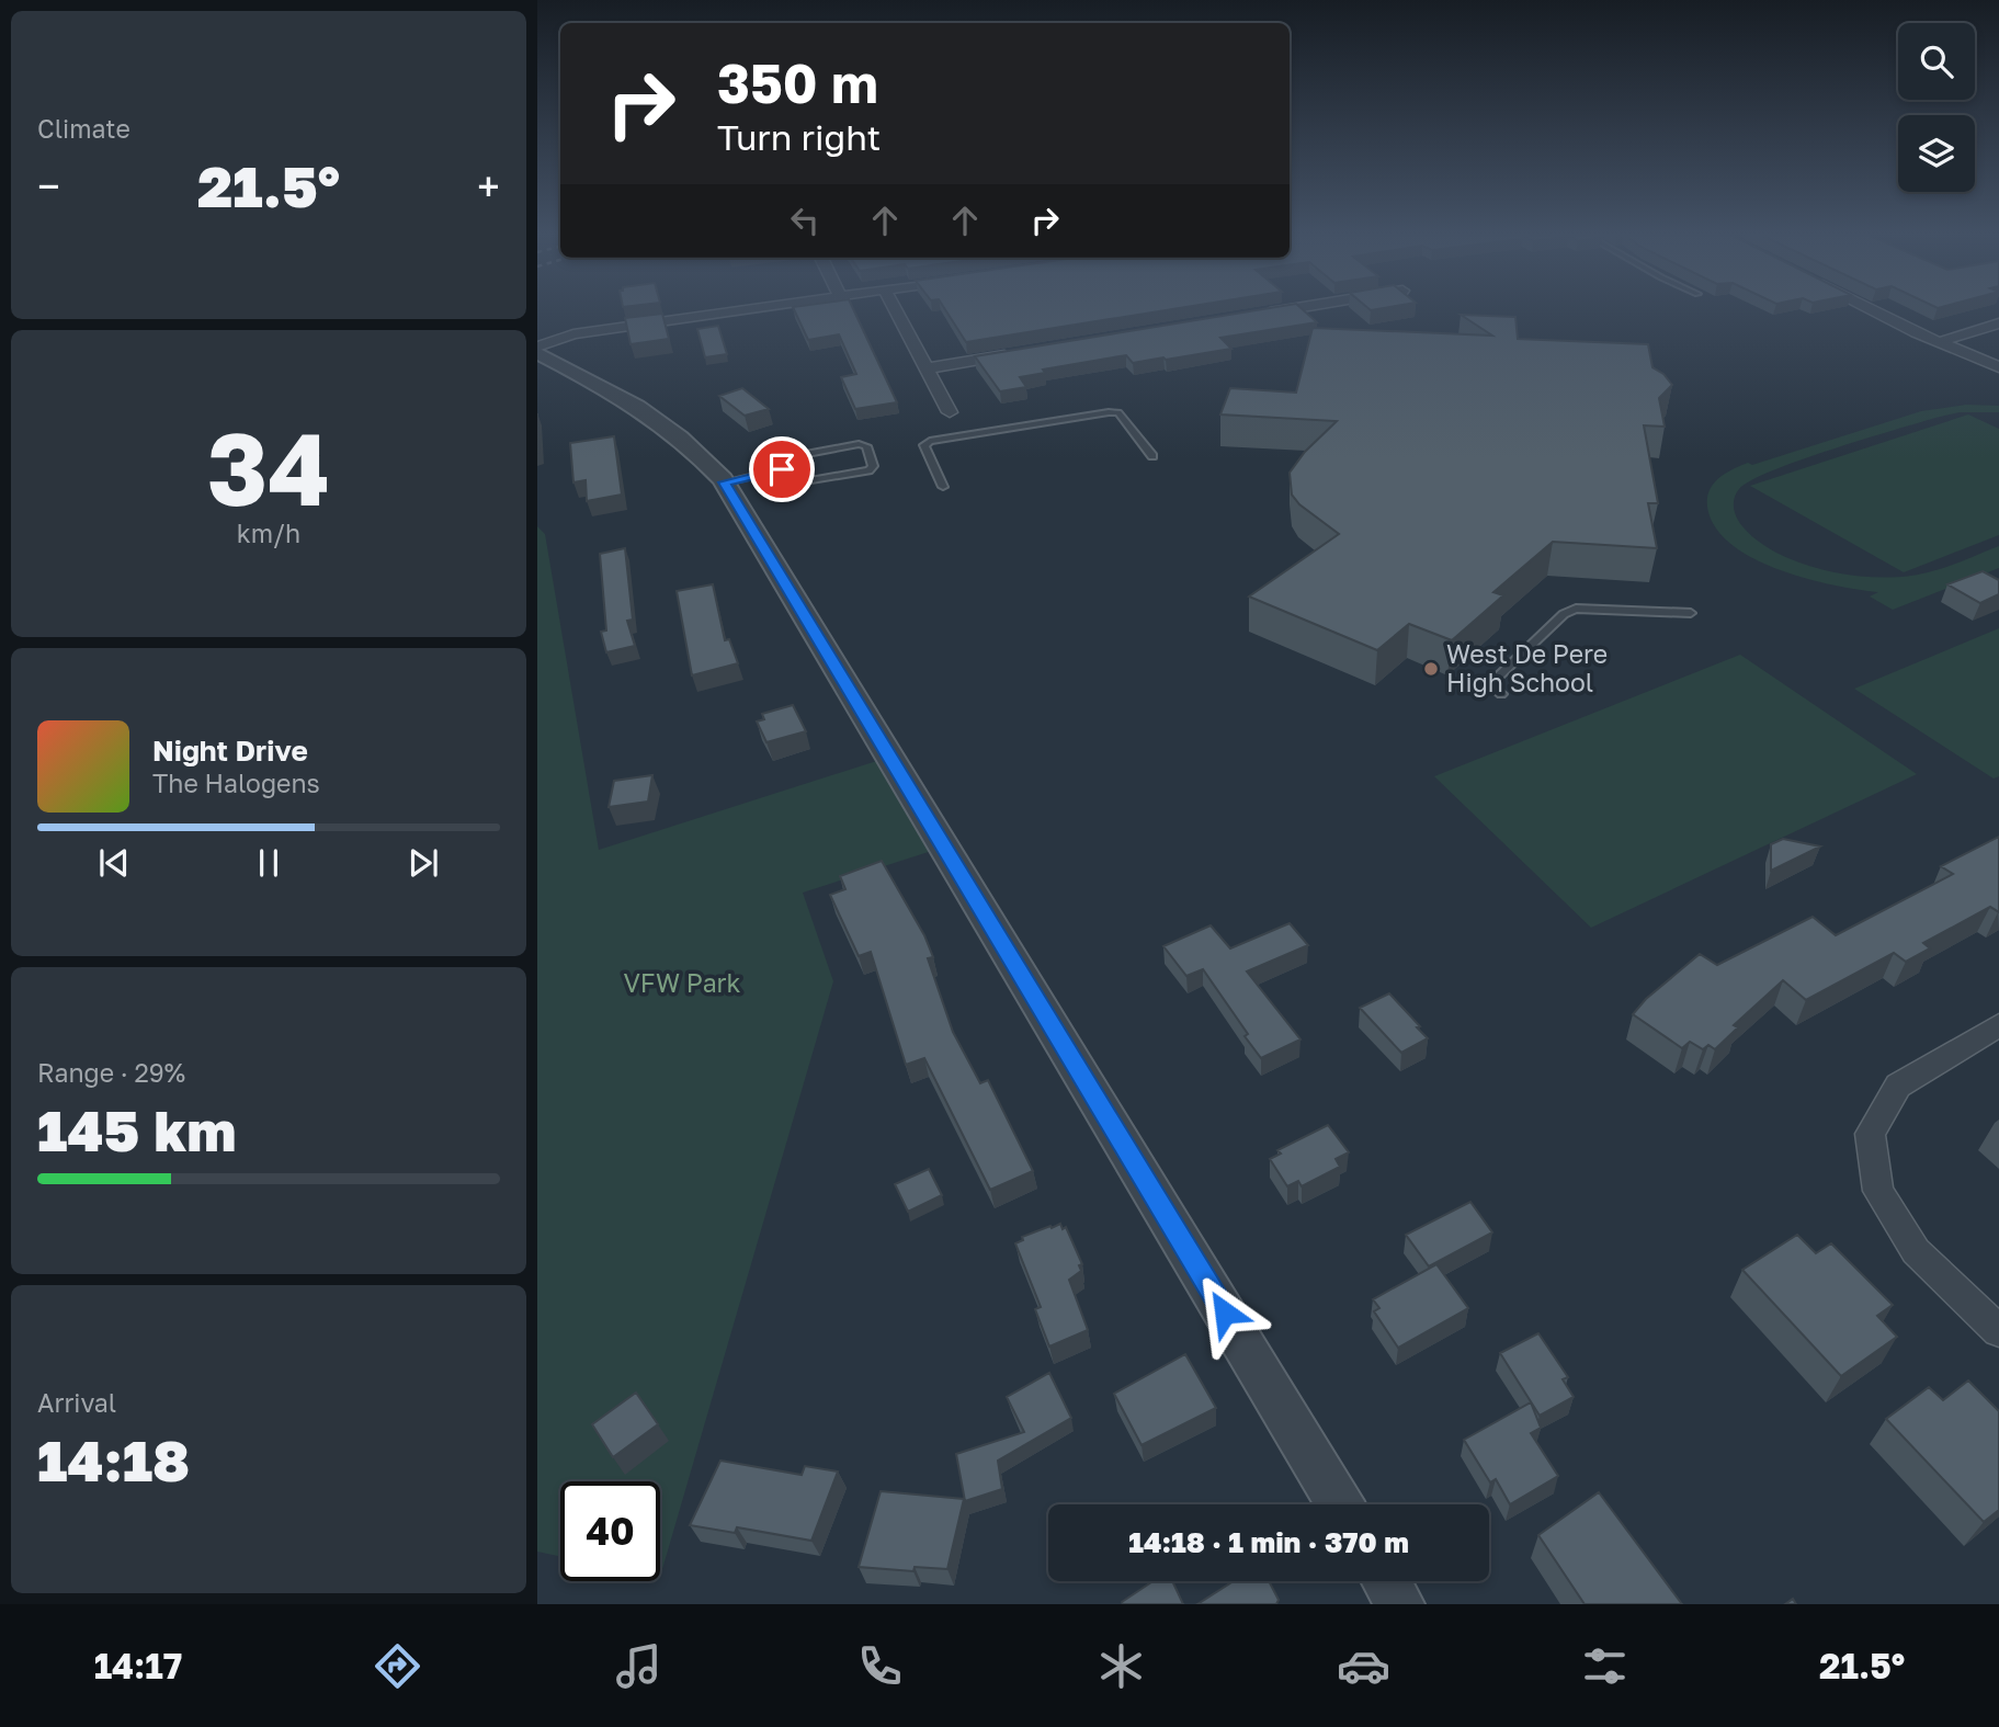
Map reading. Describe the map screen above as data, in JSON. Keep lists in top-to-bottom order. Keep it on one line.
{"parks":["VFW Park"],"places":["West De Pere High School"],"page":{"tile":["Climate",["34","km/h"],["Range · 29%","145 km"],["Arrival","14:18"]],"turn":["350 m","Turn right"],"heat":["−","21.5°","+"],"song":["Night Drive","The Halogens"],"limit":"40","trip":"14:18 · 1 min · 370 m","tabs":["14:17","21.5°"]}}
